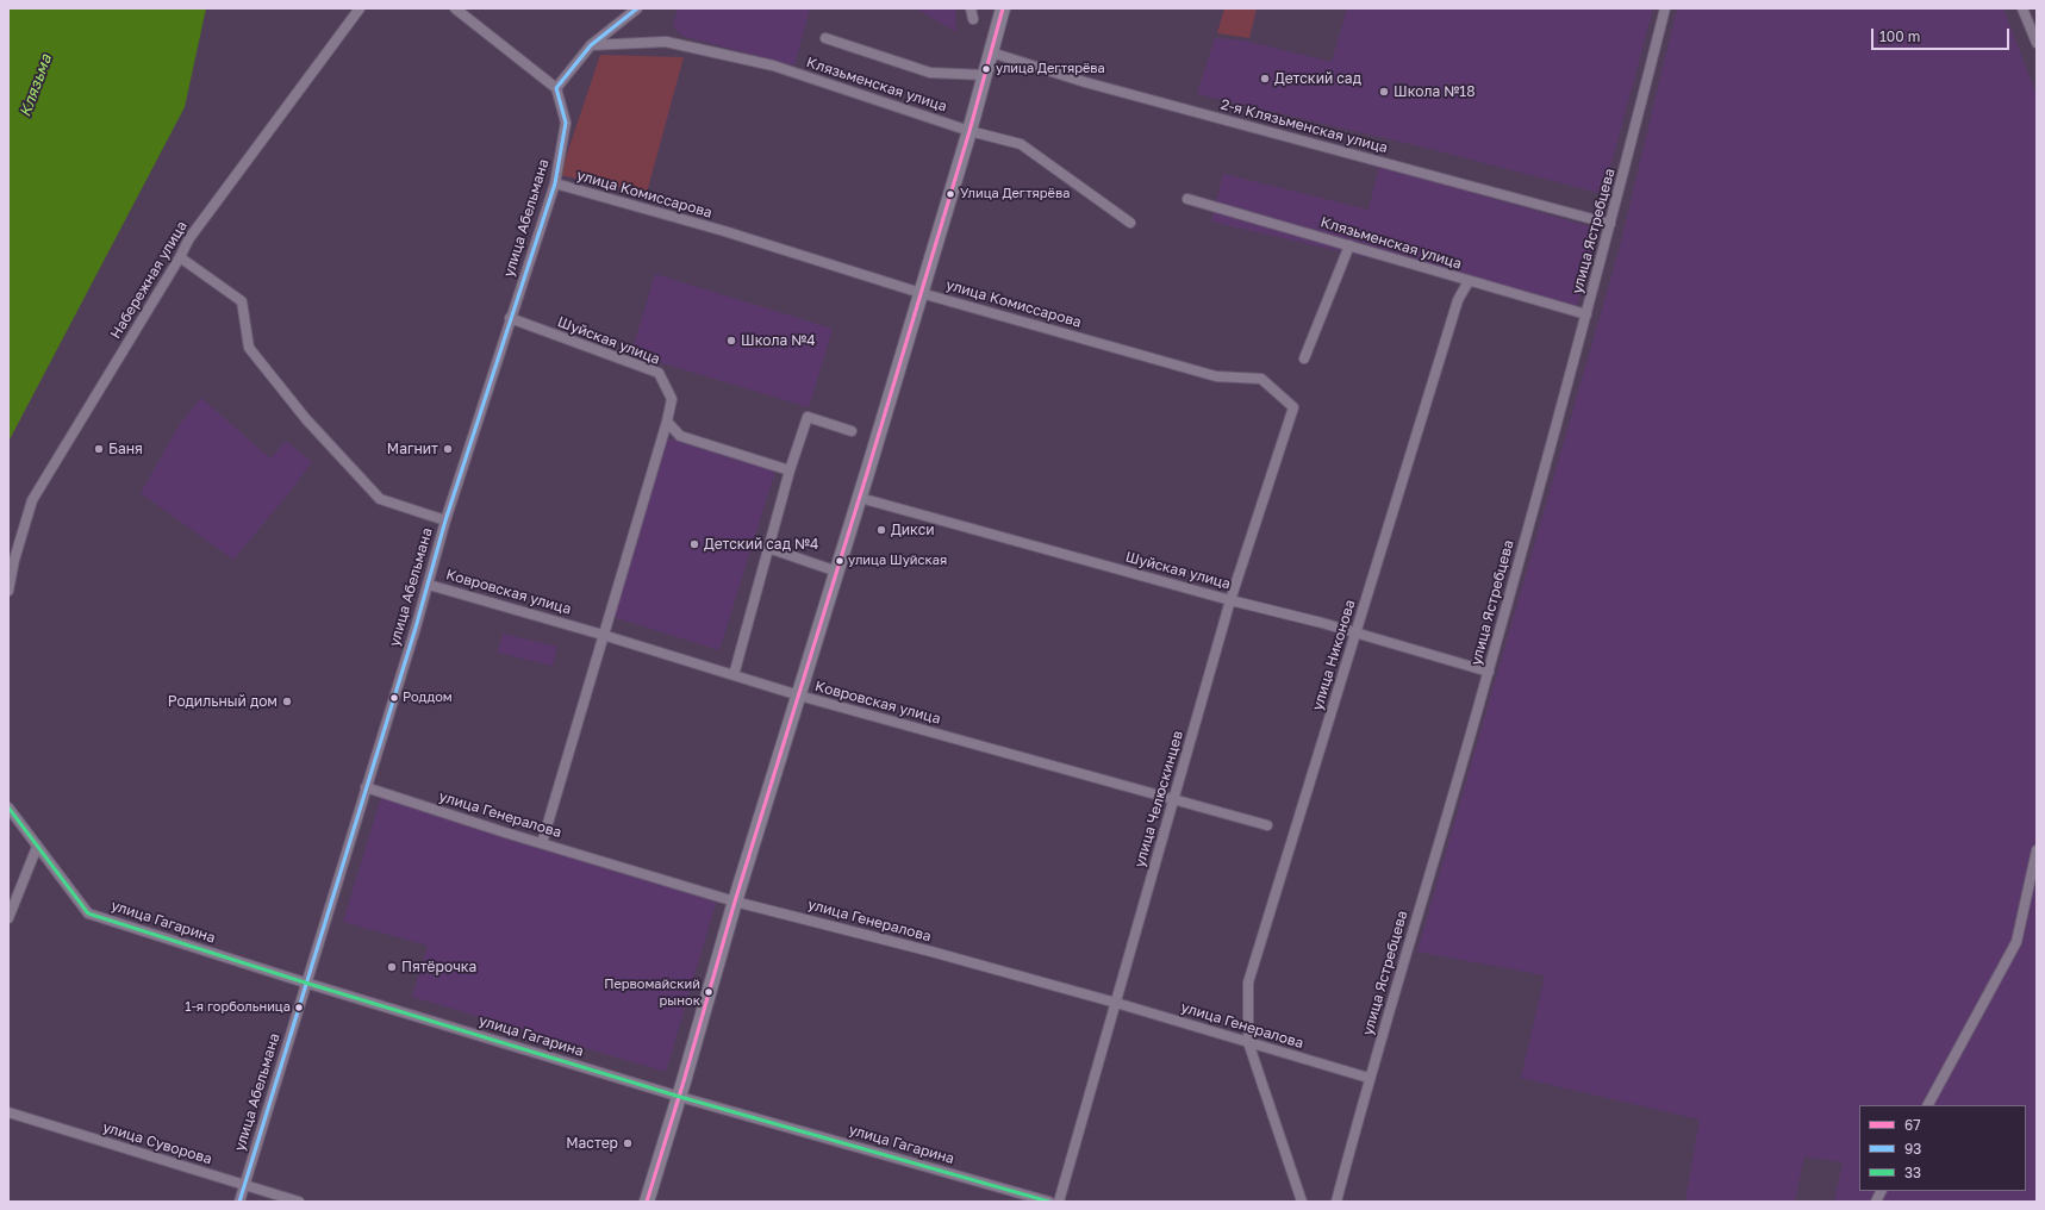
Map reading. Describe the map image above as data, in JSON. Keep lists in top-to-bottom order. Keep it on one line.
{"streets":{"street":["Клязьменская улица","2-я Клязьменская улица","улица Комиссарова","улица Абельмана","улица Ястребцева","Набережная улица","Шуйская улица","Ковровская улица","улица Никонова","улица Челюскинцев","улица Генералова","улица Гагарина","улица Суворова"]},"crossings":[["Клязьменская улица","улица Ястребцева"],["Клязьменская улица","улица Никонова"],["2-я Клязьменская улица","улица Ястребцева"],["улица Комиссарова","улица Абельмана"],["улица Комиссарова","улица Челюскинцев"],["улица Абельмана","Шуйская улица"],["улица Абельмана","Ковровская улица"],["улица Абельмана","улица Генералова"],["улица Абельмана","улица Гагарина"],["улица Абельмана","улица Суворова"],["улица Ястребцева","Шуйская улица"],["улица Ястребцева","улица Генералова"],["Шуйская улица","Ковровская улица"],["Шуйская улица","улица Никонова"],["Шуйская улица","улица Челюскинцев"],["Шуйская улица","улица Генералова"],["Ковровская улица","улица Челюскинцев"],["улица Никонова","улица Генералова"],["улица Челюскинцев","улица Генералова"]],"water":["Клязьма"],"places":["улица Дегтярёва","Детский сад","Школа №18","Улица Дегтярёва","Школа №4","Баня","Магнит","Дикси","Детский сад №4","улица Шуйская","Роддом","Родильный дом","Пятёрочка","Первомайский рынок","1-я горбольница","Мастер"],"lines":["transit line 67","transit line 93","transit line 33"],"legend":["67","93","33"],"scale_bar":"100 m"}
